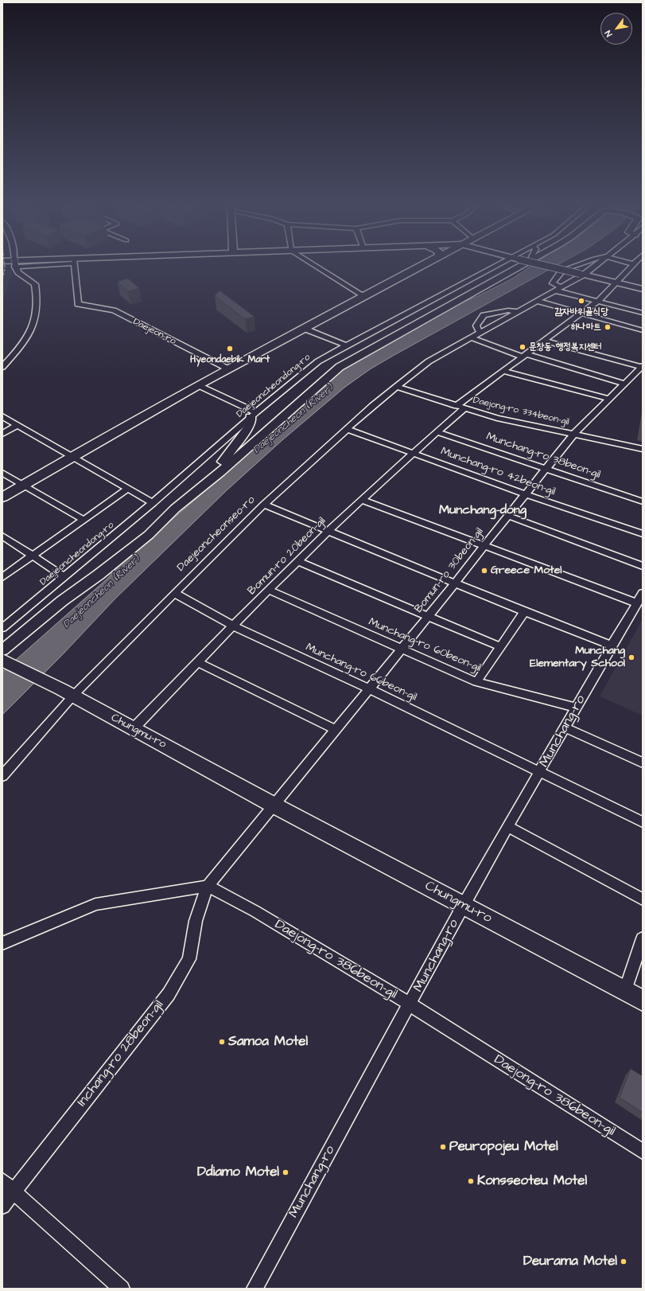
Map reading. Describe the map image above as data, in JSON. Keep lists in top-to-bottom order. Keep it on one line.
{"streets":{"main road":["Chungmu-ro"],"street":["Daejeon-ro","Daejeoncheondong-ro","Daejong-ro 334beon-gil","Munchang-ro 38beon-gil","Munchang-ro 42beon-gil","Daejeoncheonseo-ro","Bomun-ro 20beon-gil","Bomun-ro 30beon-gil","Munchang-ro 60beon-gil","Munchang-ro 66beon-gil","Munchang-ro","Daejong-ro 386beon-gil","Inchang-ro 28beon-gil"]},"crossings":[["Daejong-ro 334beon-gil","Daejeoncheonseo-ro"],["Daejong-ro 334beon-gil","Bomun-ro 20beon-gil"],["Daejong-ro 334beon-gil","Bomun-ro 30beon-gil"],["Munchang-ro 38beon-gil","Bomun-ro 20beon-gil"],["Munchang-ro 38beon-gil","Bomun-ro 30beon-gil"],["Munchang-ro 42beon-gil","Daejeoncheonseo-ro"],["Munchang-ro 42beon-gil","Bomun-ro 20beon-gil"],["Munchang-ro 42beon-gil","Bomun-ro 30beon-gil"],["Daejeoncheonseo-ro","Munchang-ro 66beon-gil"],["Daejeoncheonseo-ro","Chungmu-ro"],["Bomun-ro 20beon-gil","Munchang-ro 60beon-gil"],["Bomun-ro 20beon-gil","Munchang-ro 66beon-gil"],["Bomun-ro 20beon-gil","Chungmu-ro"],["Bomun-ro 30beon-gil","Munchang-ro 60beon-gil"],["Bomun-ro 30beon-gil","Munchang-ro 66beon-gil"],["Bomun-ro 30beon-gil","Chungmu-ro"],["Munchang-ro 60beon-gil","Munchang-ro"],["Munchang-ro 66beon-gil","Munchang-ro"],["Chungmu-ro","Munchang-ro"],["Munchang-ro","Daejong-ro 386beon-gil"],["Daejong-ro 386beon-gil","Inchang-ro 28beon-gil"]],"districts":["Munchang-dong"],"water":["Daejeoncheon (River)"],"places":["감자바위골식당","하나마트","문창동 행정복지센터","Hyeondaebik Mart","Greece Motel","Munchang Elementary School","Samoa Motel","Peuropojeu Motel","Ddiamo Motel","Konsseoteu Motel","Deurama Motel"],"north":"bottom left"}
